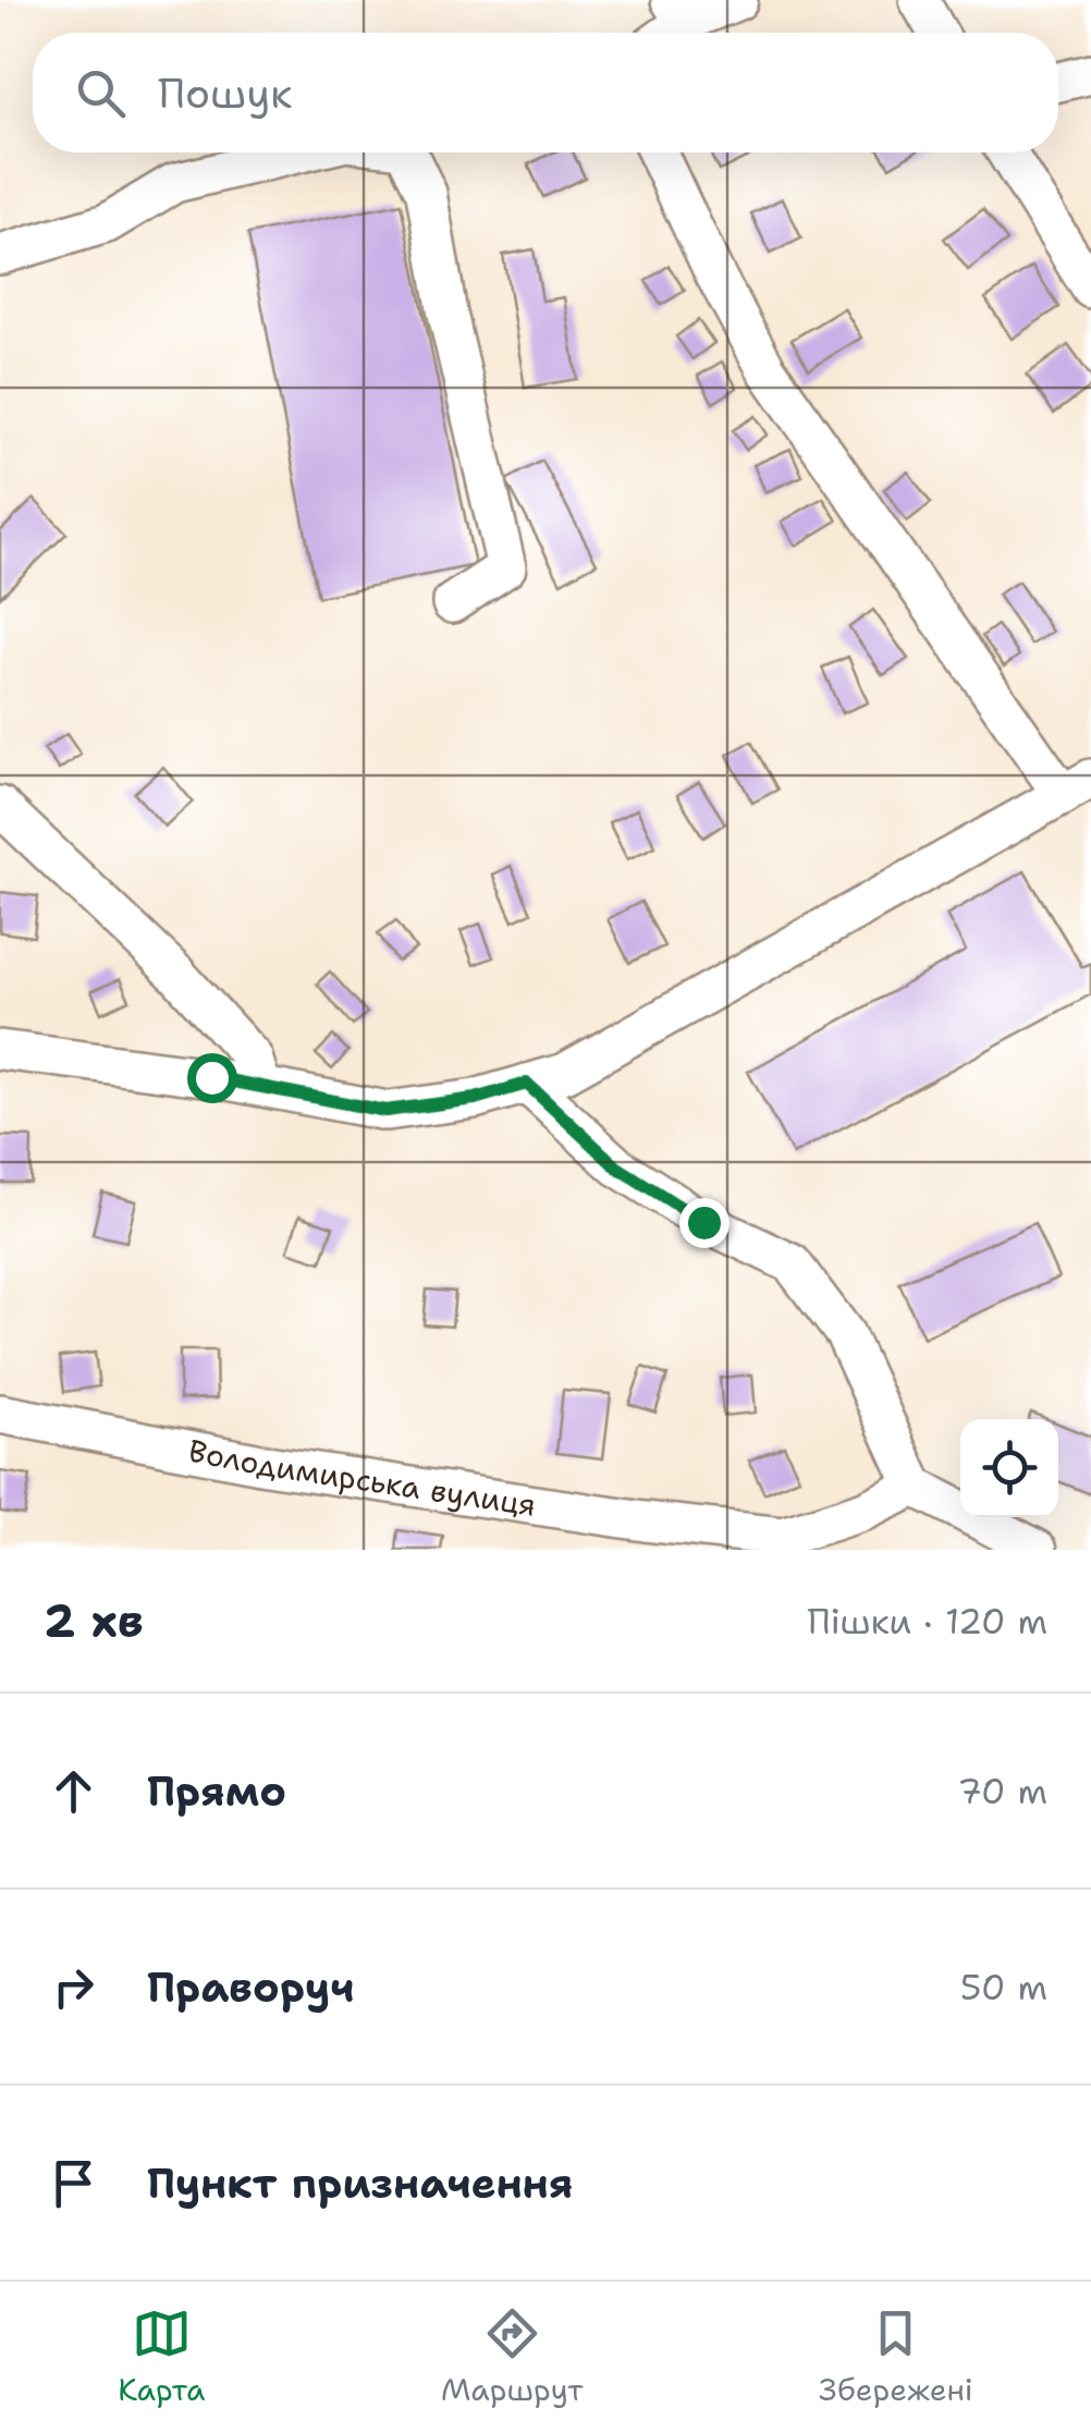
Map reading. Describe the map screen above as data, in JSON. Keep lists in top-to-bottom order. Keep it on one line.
{"streets":{"street":["Володимирська вулиця"]},"page":{"search":"Пошук","heading":["2 хв","Пішки · 120 m"],"list":[["Прямо","70 m"],["Праворуч","50 m"],"Пункт призначення"],"nav":["Карта","Маршрут","Збережені"]}}
